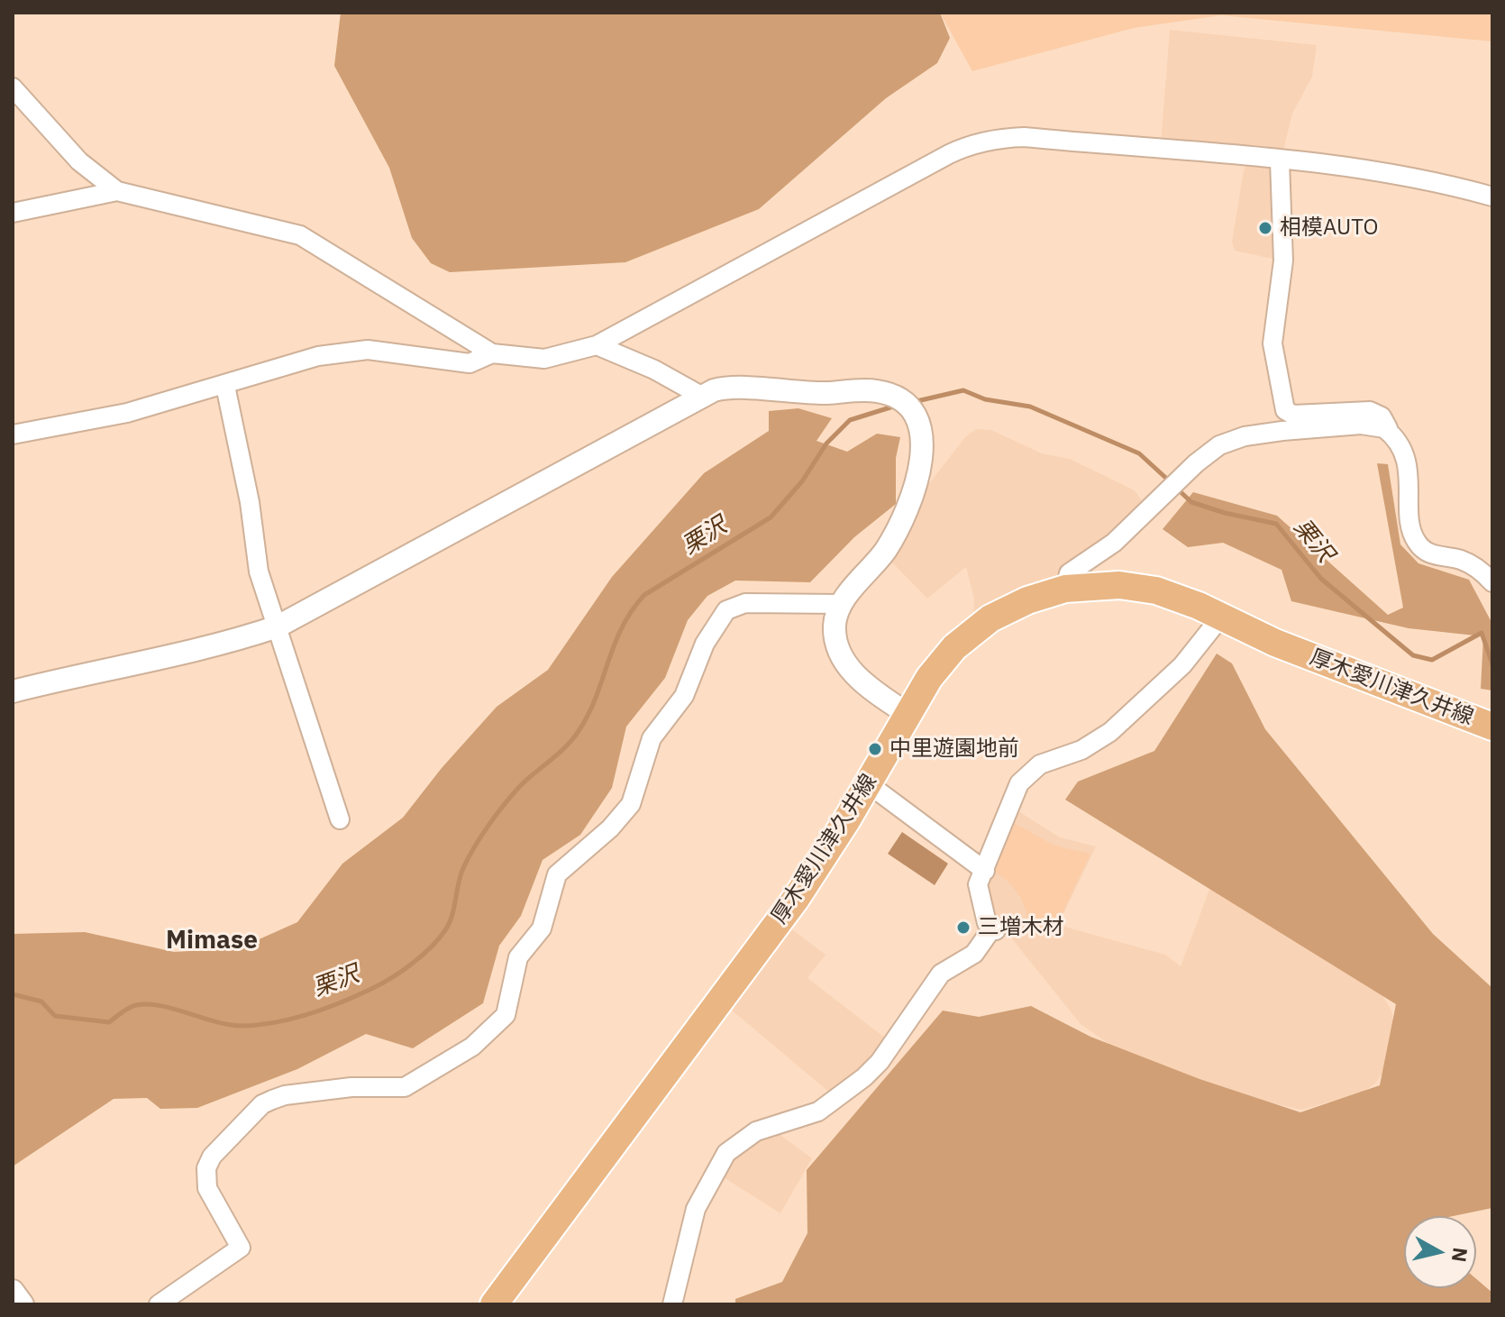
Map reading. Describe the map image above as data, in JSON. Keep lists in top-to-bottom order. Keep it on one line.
{"streets":{"main road":["厚木愛川津久井線"]},"districts":["Mimase"],"water":["栗沢"],"places":["相模AUTO","中里遊園地前","三増木材"],"north":"right"}
